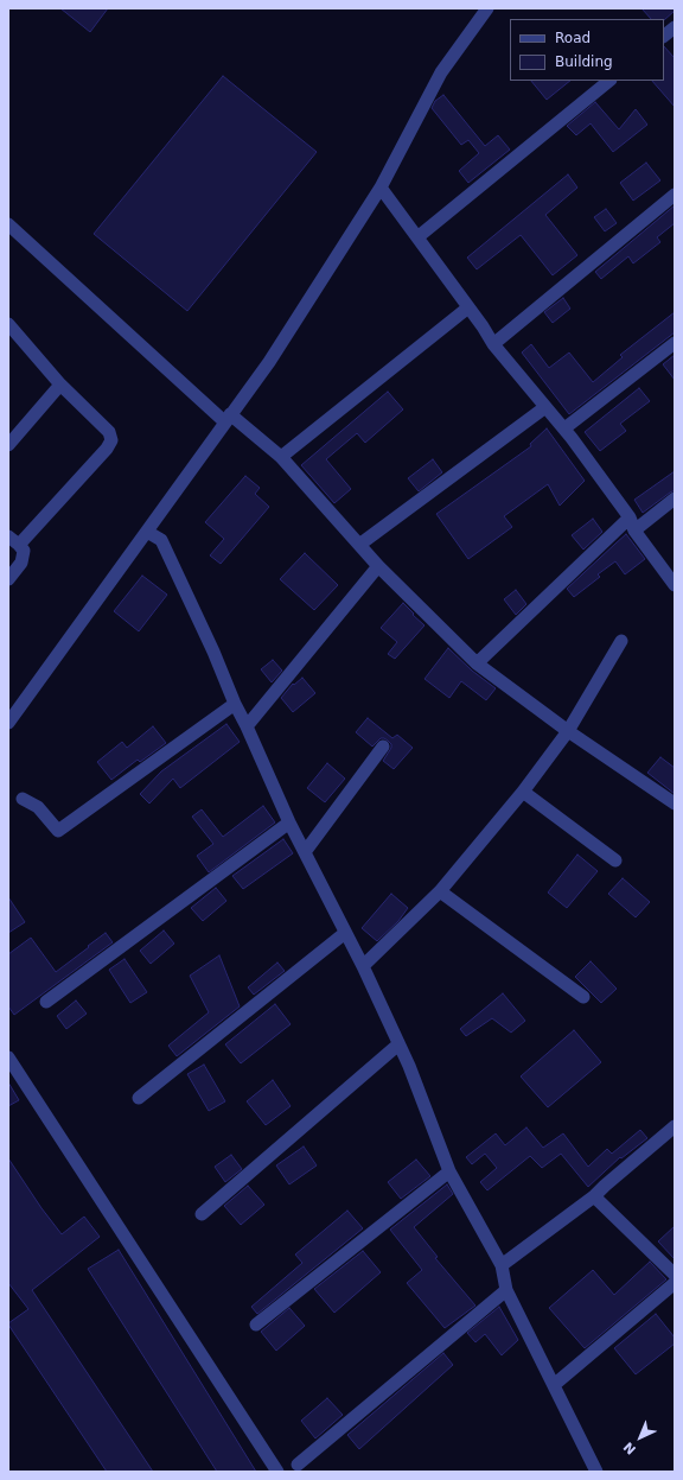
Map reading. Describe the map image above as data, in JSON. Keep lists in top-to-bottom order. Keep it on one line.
{"legend":["Road","Building"],"north":"bottom left"}
